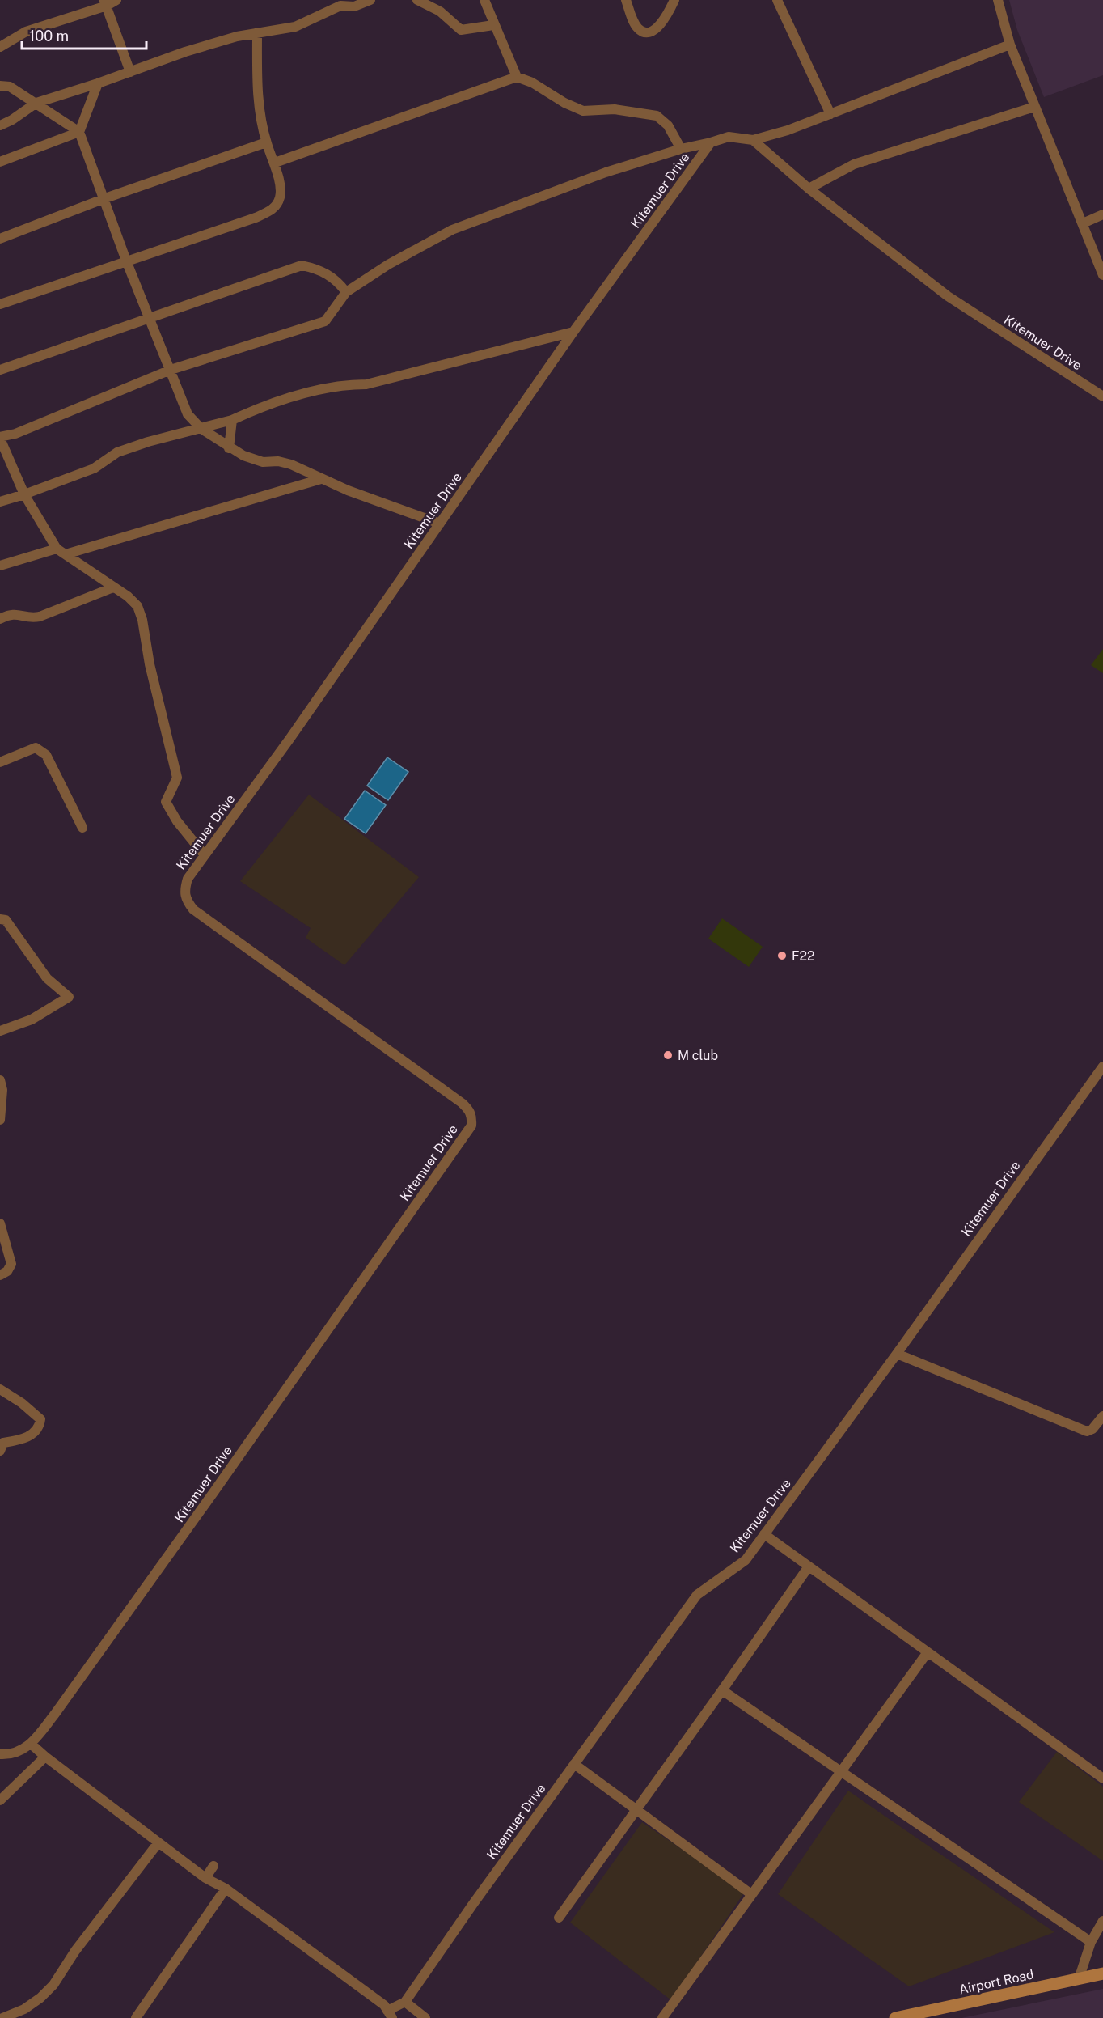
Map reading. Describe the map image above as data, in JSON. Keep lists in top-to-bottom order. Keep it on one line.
{"streets":{"street":["Kitemuer Drive","Airport Road"]},"places":["F22","M club"],"scale_bar":"100 m"}
